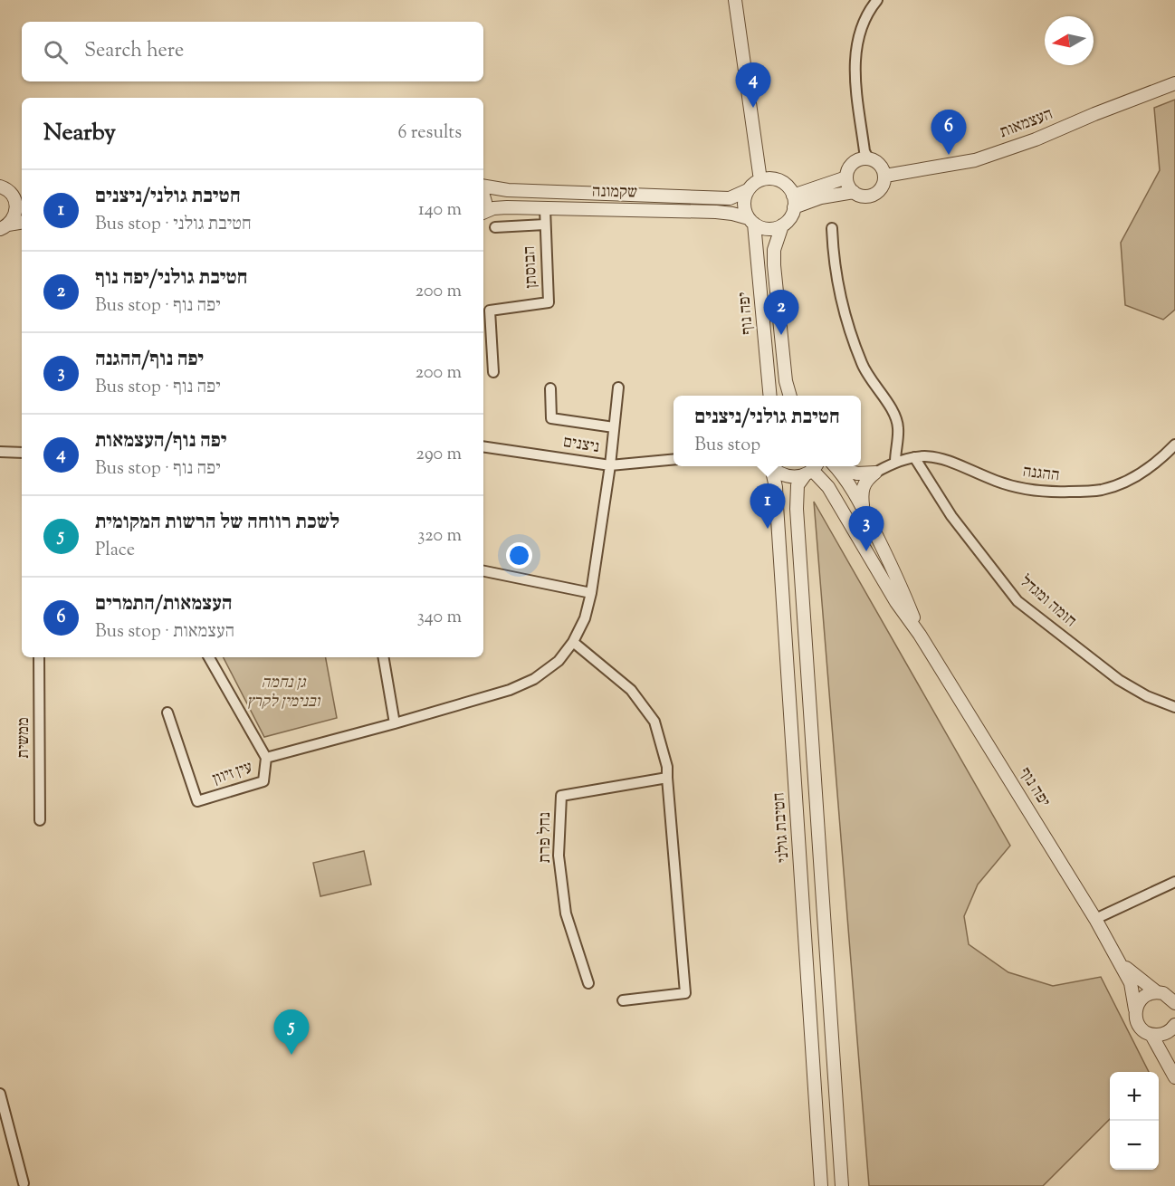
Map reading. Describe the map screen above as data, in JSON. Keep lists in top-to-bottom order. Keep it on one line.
{"streets":{"street":["העצמאות","שקמונה","הבוסתן","יפה נוף","ניצנים","ההגנה","חומה ומגדל","ממשית","עין זיוון","חטיבת גולני","נחל פרת"]},"crossings":[["שקמונה","הבוסתן"],["שקמונה","יפה נוף"],["ההגנה","חומה ומגדל"]],"parks":["גן נחמה ובנימין לקרץ"],"north":"left","page":{"search":"Search here","pins":["4","6","2","1","3","5"],"heading":["Nearby","6 results"],"list":[{"mark":"1","name":"חטיבת גולני/ניצנים","note":"Bus stop · חטיבת גולני","value":"140 m"},{"mark":"2","name":"חטיבת גולני/יפה נוף","note":"Bus stop · יפה נוף","value":"200 m"},{"mark":"3","name":"יפה נוף/ההגנה","note":"Bus stop · יפה נוף","value":"200 m"},{"mark":"4","name":"יפה נוף/העצמאות","note":"Bus stop · יפה נוף","value":"290 m"},{"mark":"5","name":"לשכת רווחה של הרשות המקומית","note":"Place","value":"320 m"},{"mark":"6","name":"העצמאות/התמרים","note":"Bus stop · העצמאות","value":"340 m"}],"popup":["חטיבת גולני/ניצנים","Bus stop"],"map_buttons":["+","−"]}}
